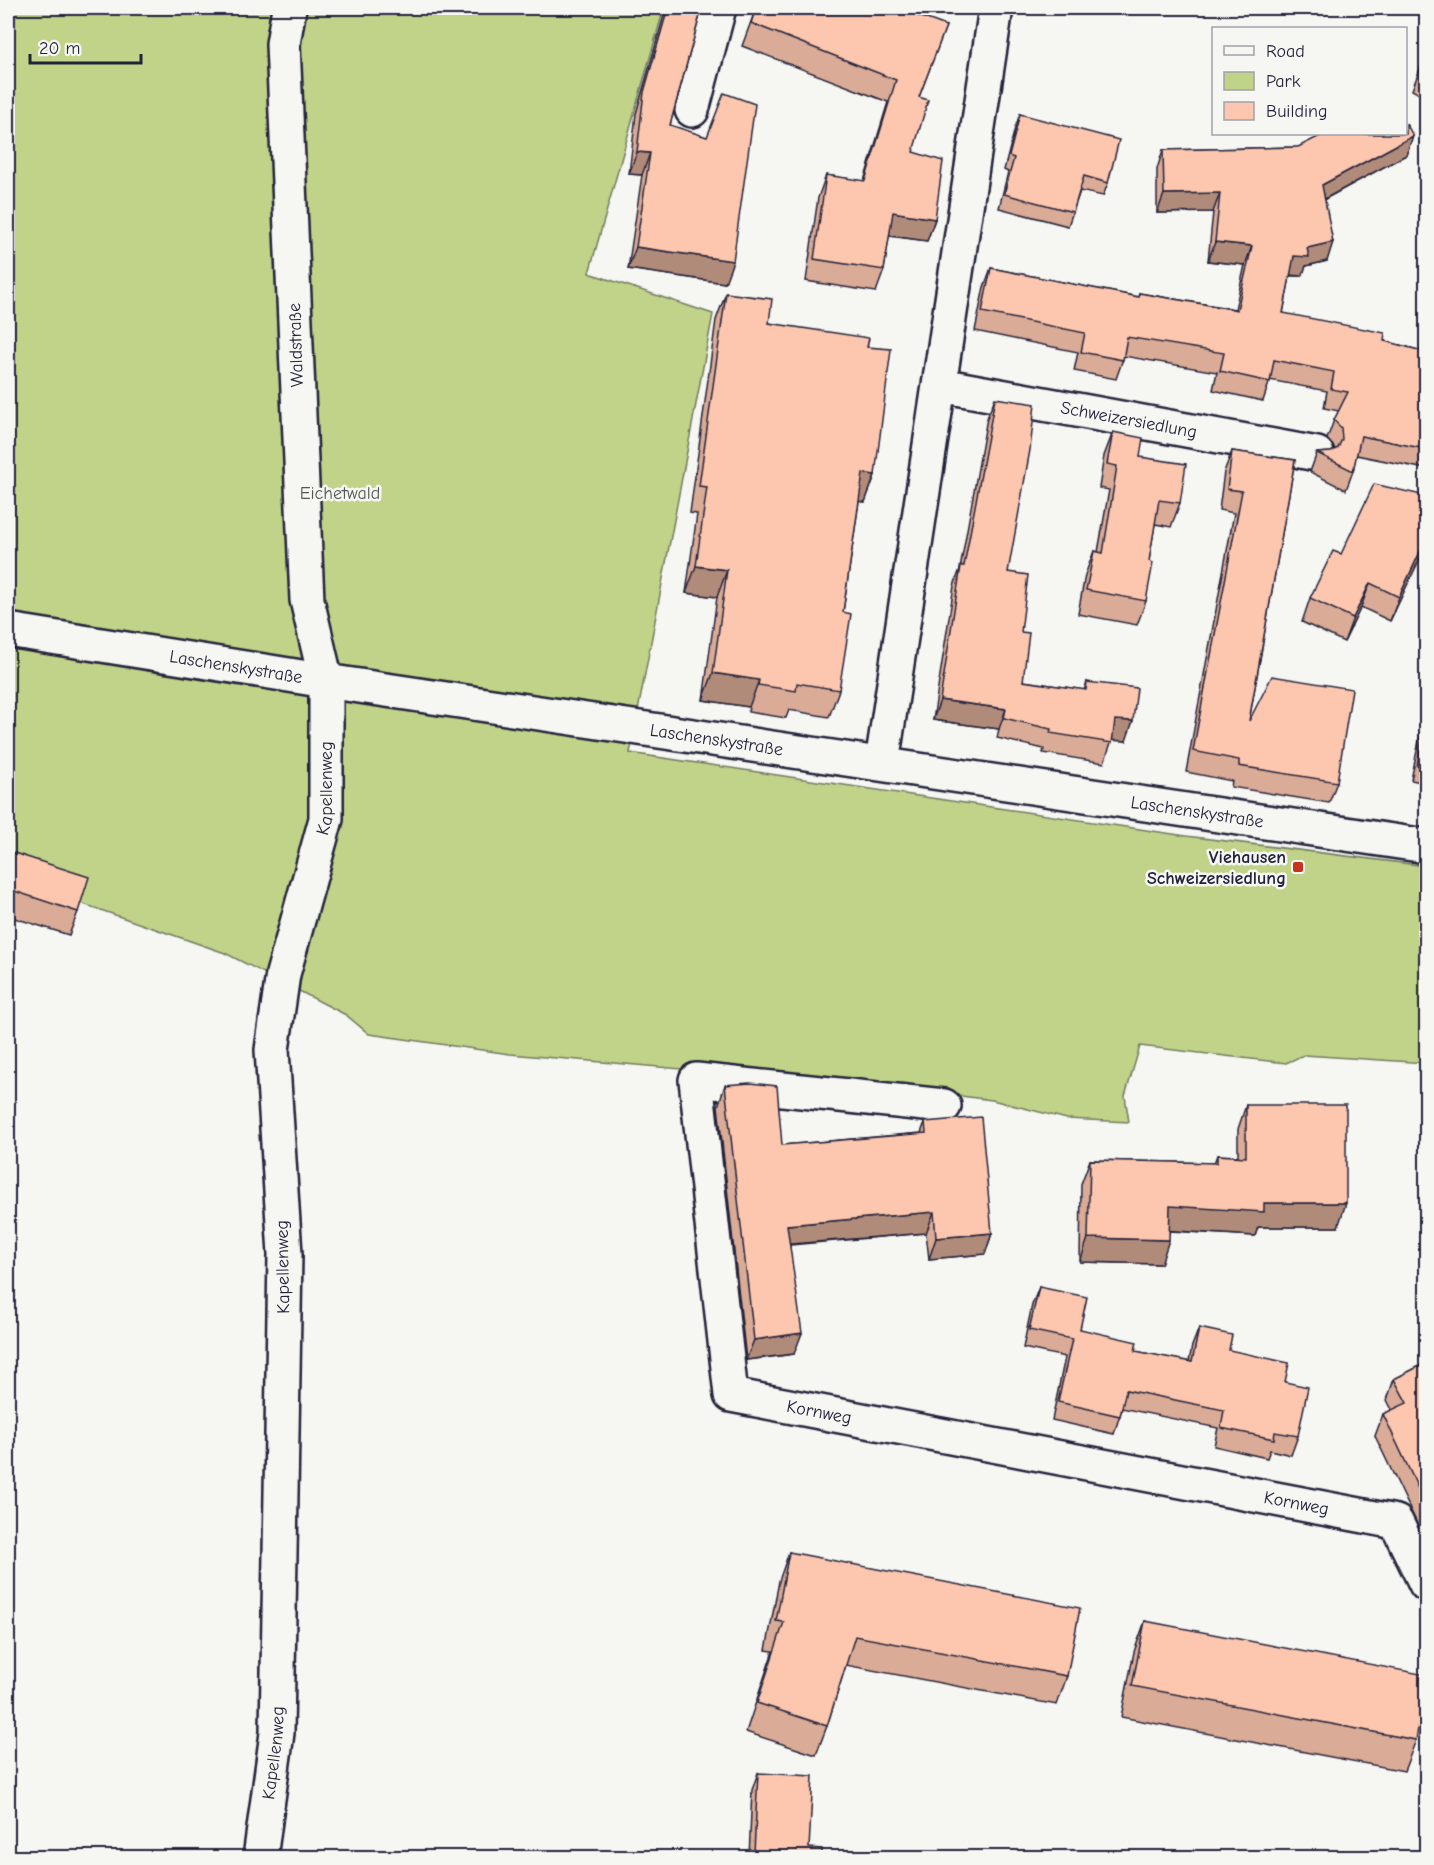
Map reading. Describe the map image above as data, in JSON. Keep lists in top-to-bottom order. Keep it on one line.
{"streets":{"street":["Waldstraße","Schweizersiedlung","Laschenskystraße","Kapellenweg","Kornweg"]},"crossings":[["Waldstraße","Laschenskystraße"],["Waldstraße","Kapellenweg"],["Laschenskystraße","Kapellenweg"]],"parks":["Eichetwald"],"places":{"transit":["Viehausen Schweizersiedlung"]},"legend":["Road","Park","Building"],"scale_bar":"20 m"}
